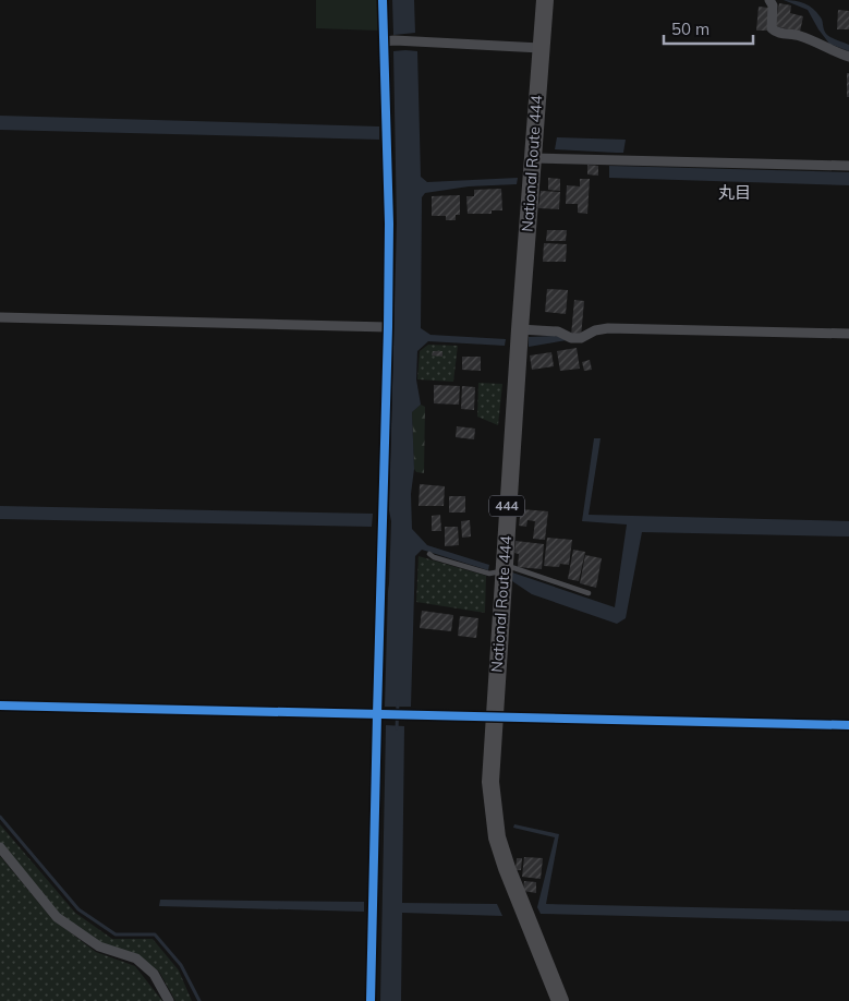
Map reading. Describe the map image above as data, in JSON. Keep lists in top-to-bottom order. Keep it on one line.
{"streets":{"highway":["National Route 444","444"]},"districts":["丸目"],"scale_bar":"50 m"}
